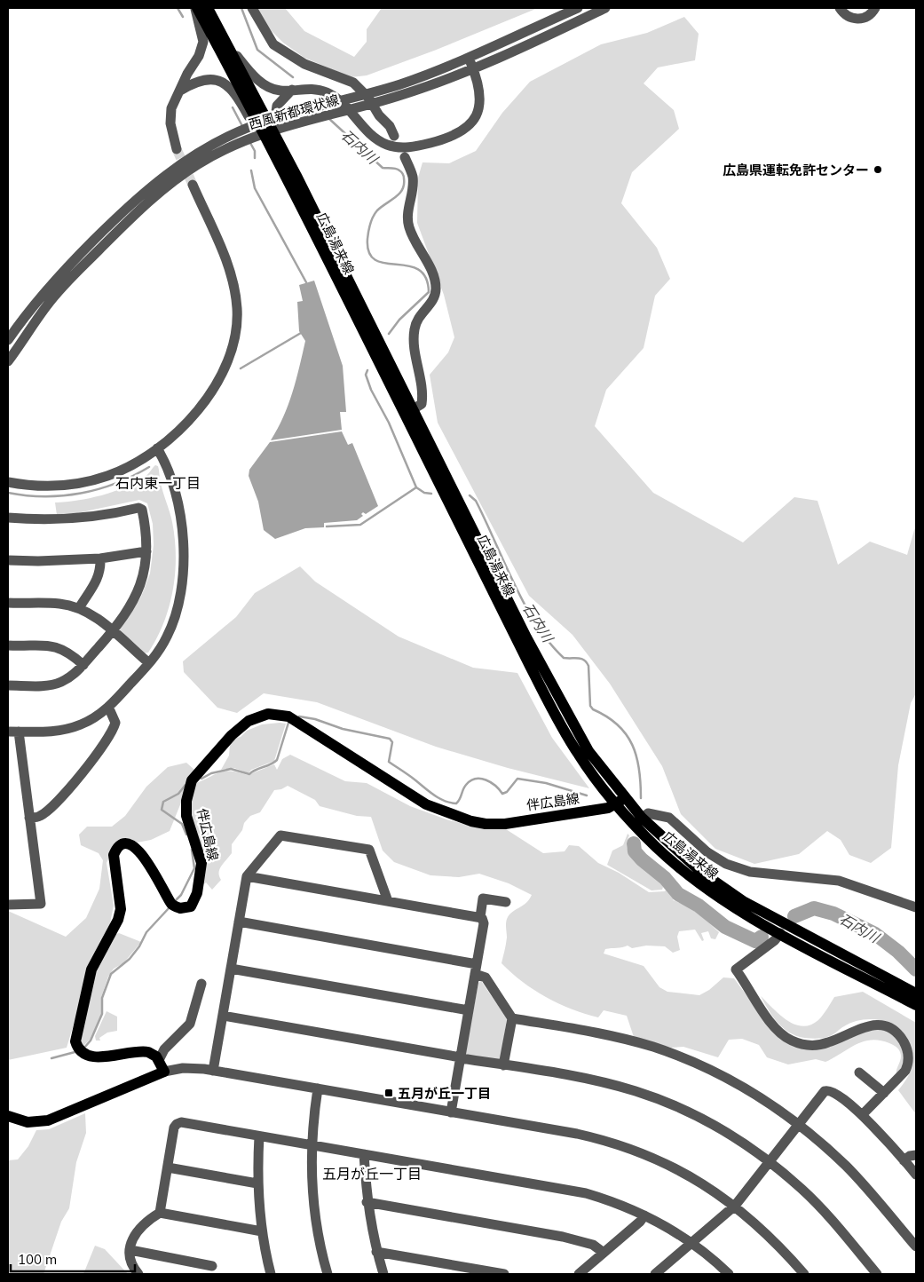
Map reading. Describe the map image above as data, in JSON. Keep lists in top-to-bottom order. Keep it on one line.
{"streets":{"main road":["広島湯来線","伴広島線"],"street":["西風新都環状線"]},"crossings":[["広島湯来線","伴広島線"]],"districts":["石内東一丁目","五月が丘一丁目"],"water":["石内川"],"places":{"other":["広島県運転免許センター"],"transit":["五月が丘一丁目"]},"scale_bar":"100 m"}
